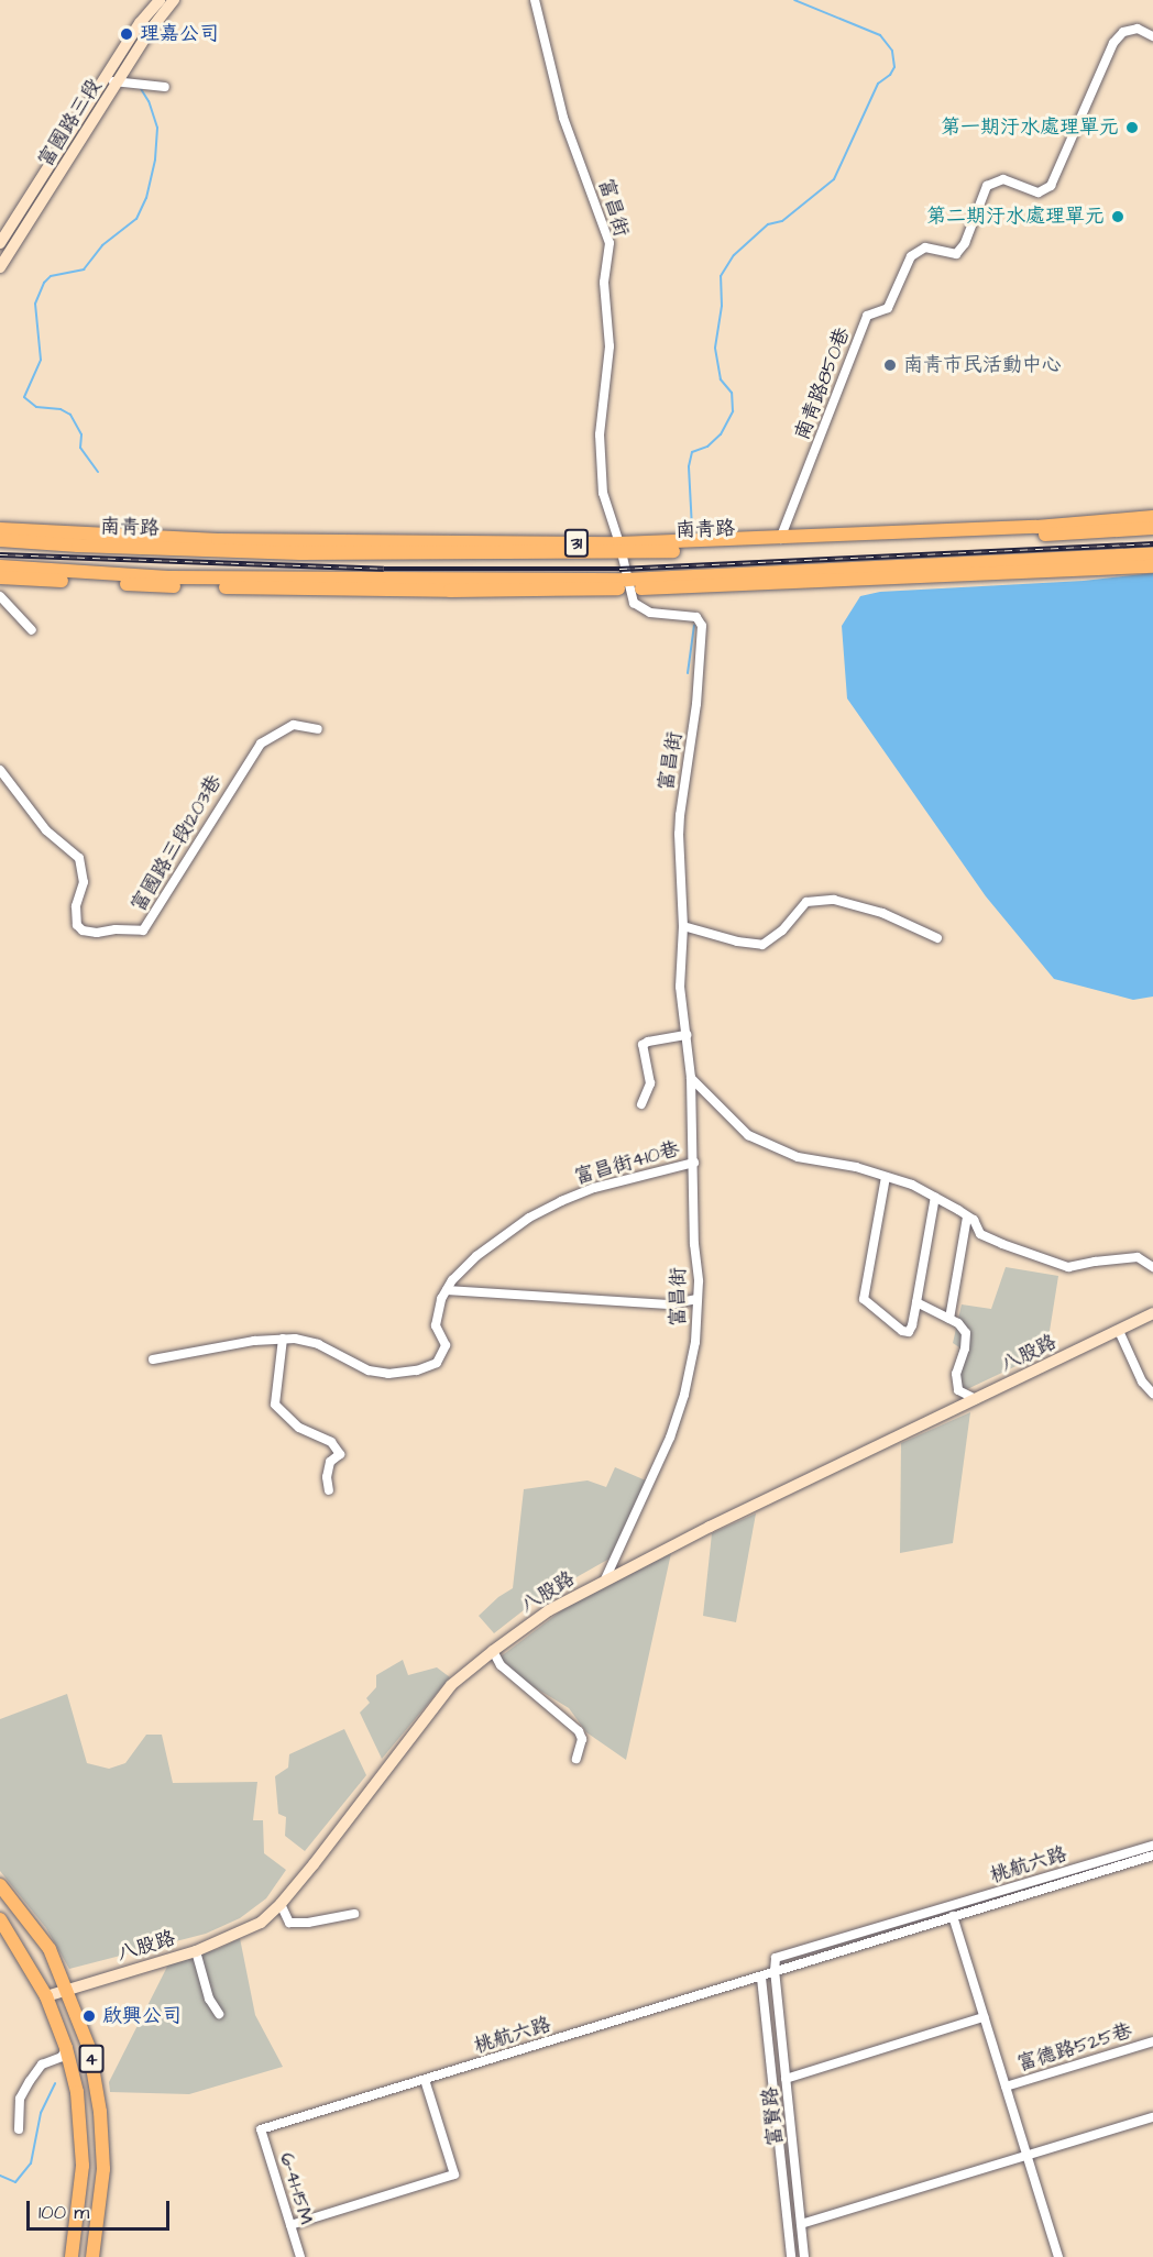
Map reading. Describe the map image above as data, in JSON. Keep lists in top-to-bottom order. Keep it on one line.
{"streets":{"main road":["南青路","31","4"],"street":["富國路三段","富昌街","南青路850巷","富國路三段1203巷","富昌街410巷","八股路","桃航六路","富德路525巷","富賢路","6-41-15M"]},"crossings":[["富昌街","南青路"],["富昌街","31"],["富昌街","富昌街410巷"],["富昌街","八股路"],["南青路850巷","31"],["南青路","31"],["八股路","4"],["桃航六路","富賢路"],["桃航六路","6-41-15M"]],"places":["理嘉公司","第一期汙水處理單元","第二期汙水處理單元","南青市民活動中心","啟興公司"],"scale_bar":"100 m"}
